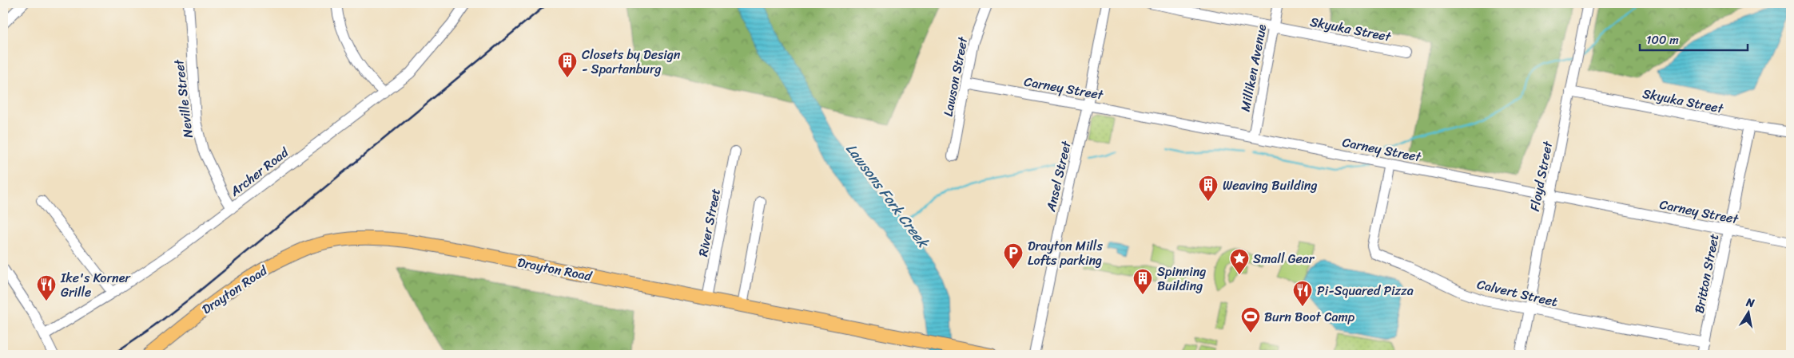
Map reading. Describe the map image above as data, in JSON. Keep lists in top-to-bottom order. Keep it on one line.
{"streets":{"main road":["Drayton Road"],"street":["Skyuka Street","Milliken Avenue","Lawson Street","Carney Street","Neville Street","Archer Road","Ansel Street","Floyd Street","River Street","Britton Street","Calvert Street"]},"crossings":[["Skyuka Street","Milliken Avenue"],["Skyuka Street","Floyd Street"],["Skyuka Street","Britton Street"],["Milliken Avenue","Carney Street"],["Lawson Street","Carney Street"],["Carney Street","Ansel Street"],["Carney Street","Floyd Street"],["Carney Street","Britton Street"],["Carney Street","Calvert Street"],["Neville Street","Archer Road"],["Floyd Street","Calvert Street"],["River Street","Drayton Road"],["Britton Street","Calvert Street"]],"water":["Lawsons Fork Creek"],"places":{"building":["Closets by Design - Spartanburg","Weaving Building","Spinning Building"],"parking":["Drayton Mills Lofts parking"],"place":["Small Gear"],"restaurant":["Ike's Korner Grille","Pi-Squared Pizza"],"sports":["Burn Boot Camp"]},"scale_bar":"100 m","north":"top"}
